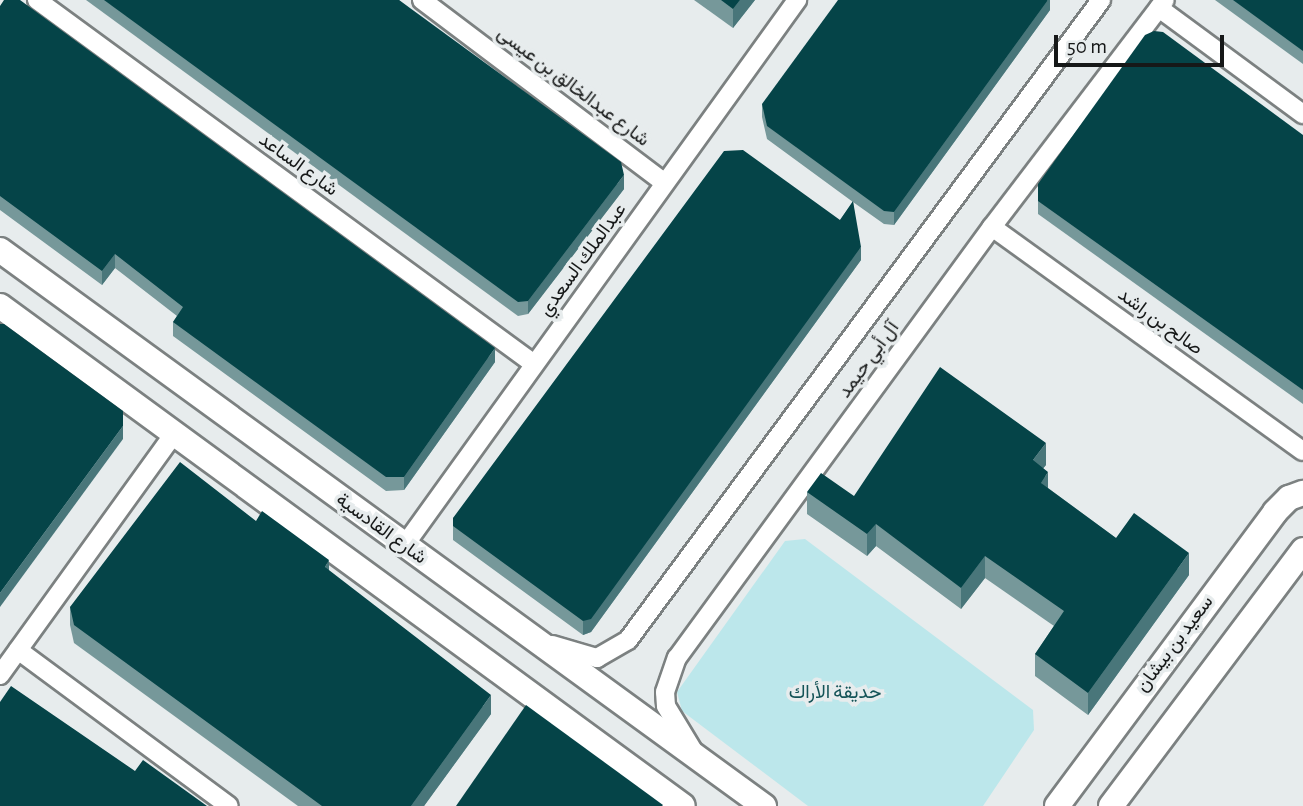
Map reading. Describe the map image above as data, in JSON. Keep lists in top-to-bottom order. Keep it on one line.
{"streets":{"street":["شارع عبدالخالق بن عيسى","شارع الساعد","عبدالملك السعدي","صالح بن راشد","آل أبي حيمد","شارع القادسية","سعيد بن بيشان"]},"crossings":[["شارع عبدالخالق بن عيسى","عبدالملك السعدي"],["شارع الساعد","عبدالملك السعدي"],["عبدالملك السعدي","شارع القادسية"],["صالح بن راشد","آل أبي حيمد"],["آل أبي حيمد","شارع القادسية"]],"parks":["حديقة الأراك"],"scale_bar":"50 m"}
